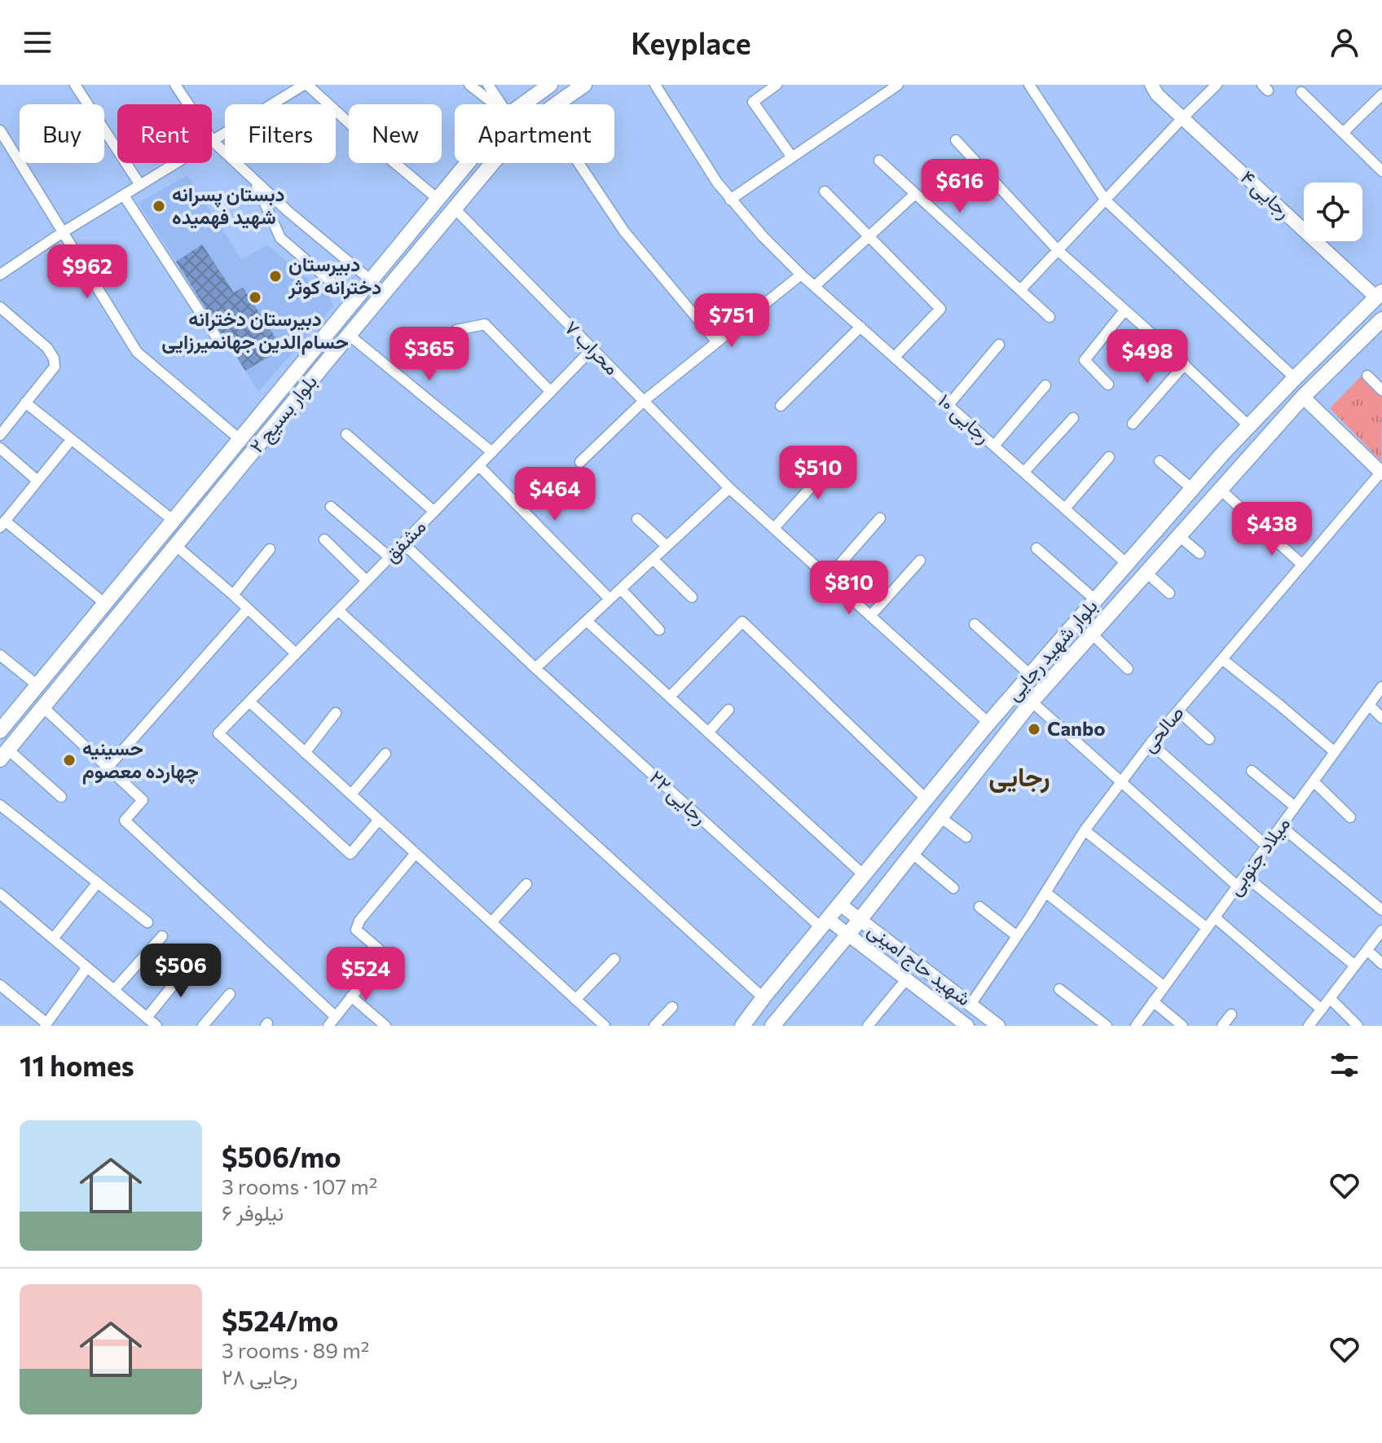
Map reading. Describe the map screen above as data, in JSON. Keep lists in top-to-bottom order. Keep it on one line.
{"streets":{"main road":["بلوار بسیج ۲","بلوار شهید رجایی"],"street":["رجایی ۴","محراب ۷","رجایی ۱۰","مشفق","صالحی","رجایی ۲۲","میلاد جنوبی","شهید حاج امینی"]},"crossings":[["رجایی ۴","بلوار شهید رجایی"],["محراب ۷","بلوار بسیج ۲"],["محراب ۷","مشفق"],["محراب ۷","بلوار شهید رجایی"],["رجایی ۱۰","بلوار شهید رجایی"],["مشفق","رجایی ۲۲"],["بلوار شهید رجایی","رجایی ۲۲"],["بلوار شهید رجایی","شهید حاج امینی"],["صالحی","شهید حاج امینی"],["رجایی ۲۲","شهید حاج امینی"]],"districts":["رجایی"],"places":["دبستان پسرانه شهید فهمیده","دبیرستان دخترانه کوثر","دبیرستان دخترانه حسام‌الدین جهانمیرزایی","Canbo","حسینیه چهارده معصوم"],"page":{"header":"Keyplace","chip":["Buy","Rent","Filters","New","Apartment"],"price":["$616","$962","$751","$365","$498","$510","$464","$438","$810","$506","$524"],"heading":"11 homes","list":[{"name":"$506/mo","note":"3 rooms · 107 m² · نیلوفر ۶"},{"name":"$524/mo","note":"3 rooms · 89 m² · رجایی ۲۸"}]}}
